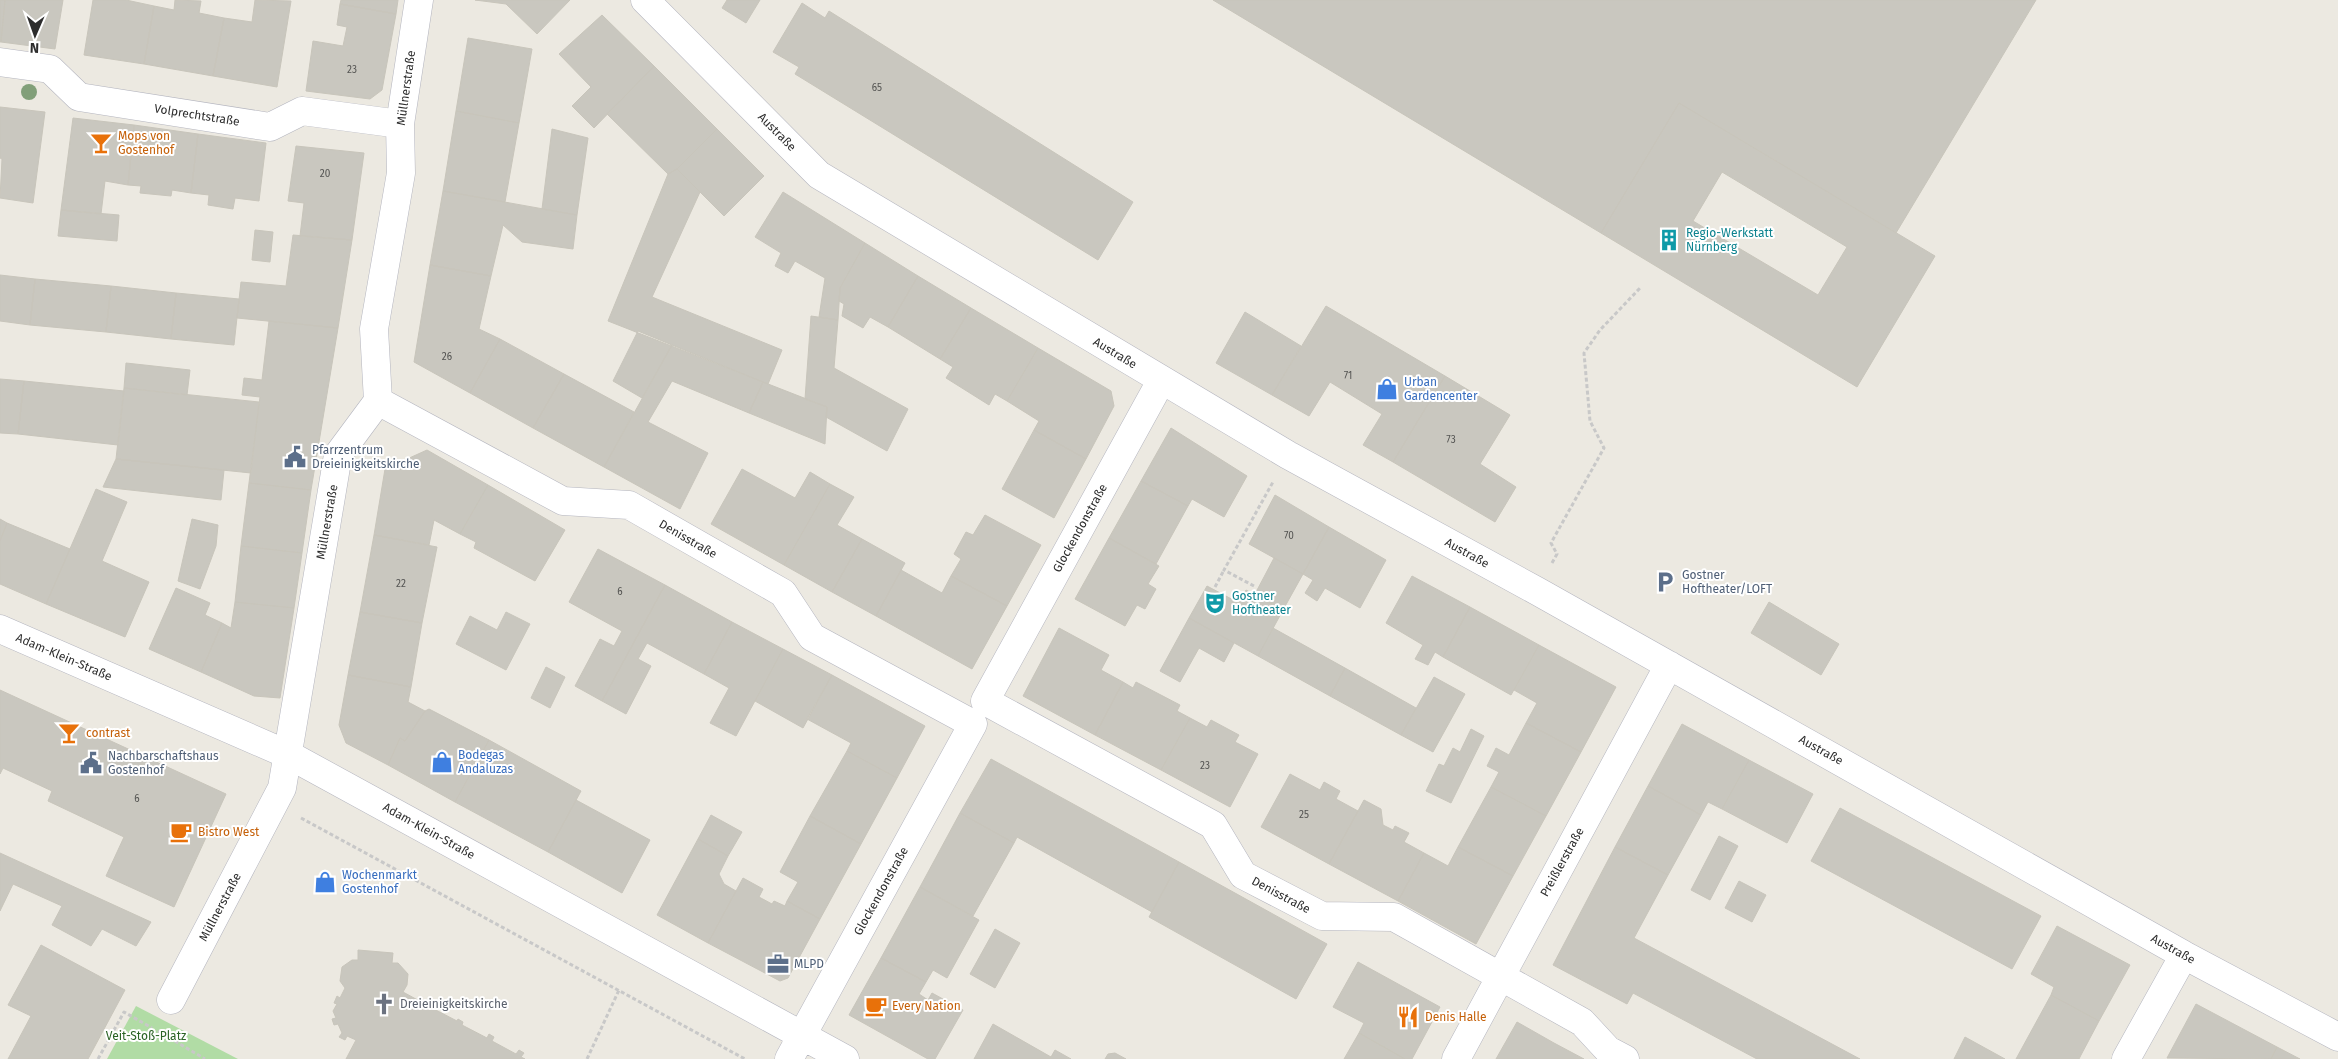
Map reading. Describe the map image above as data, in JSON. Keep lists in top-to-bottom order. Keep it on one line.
{"streets":{"street":["Müllnerstraße","Volprechtstraße","Austraße","Glockendonstraße","Denisstraße","Adam-Klein-Straße","Preißlerstraße"]},"crossings":[["Müllnerstraße","Volprechtstraße"],["Müllnerstraße","Denisstraße"],["Müllnerstraße","Adam-Klein-Straße"],["Austraße","Glockendonstraße"],["Austraße","Preißlerstraße"],["Glockendonstraße","Denisstraße"],["Glockendonstraße","Adam-Klein-Straße"],["Denisstraße","Preißlerstraße"]],"parks":["Veit-Stoß-Platz"],"places":{"bar":["Mops von Gostenhof","contrast"],"building":["Regio-Werkstatt Nürnberg"],"shop":["Urban Gardencenter","Bodegas Andaluzas","Wochenmarkt Gostenhof"],"public building":["Pfarrzentrum Dreieinigkeitskirche","Nachbarschaftshaus Gostenhof"],"parking":["Gostner Hoftheater/LOFT"],"theatre":["Gostner Hoftheater"],"cafe":["Bistro West","Every Nation"],"office":["MLPD"],"church":["Dreieinigkeitskirche"],"restaurant":["Denis Halle"]},"house_numbers":["23","65","20","26","71","73","70","22","6","23","6","25"],"north":"bottom"}
